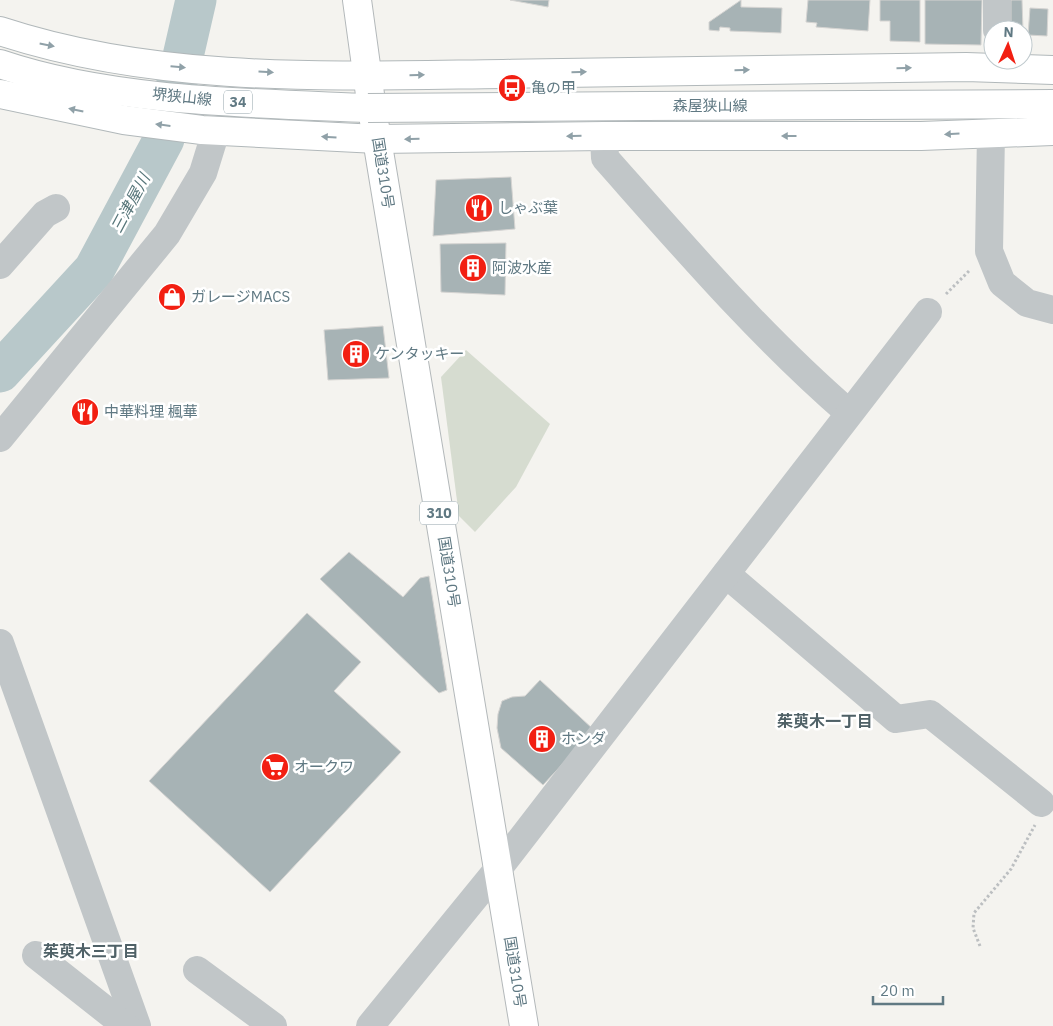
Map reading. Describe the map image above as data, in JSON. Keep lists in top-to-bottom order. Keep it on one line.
{"streets":{"main road":["堺狭山線","34","森屋狭山線","国道310号","310"]},"crossings":[["堺狭山線","森屋狭山線"]],"districts":["茱萸木一丁目","茱萸木三丁目"],"water":["三津屋川"],"places":{"bus stop":["亀の甲"],"restaurant":["しゃぶ葉","中華料理 楓華"],"building":["阿波水産","ケンタッキー","ホンダ"],"shop":["ガレージMACS"],"supermarket":["オークワ"]},"scale_bar":"20 m","north":"top"}
